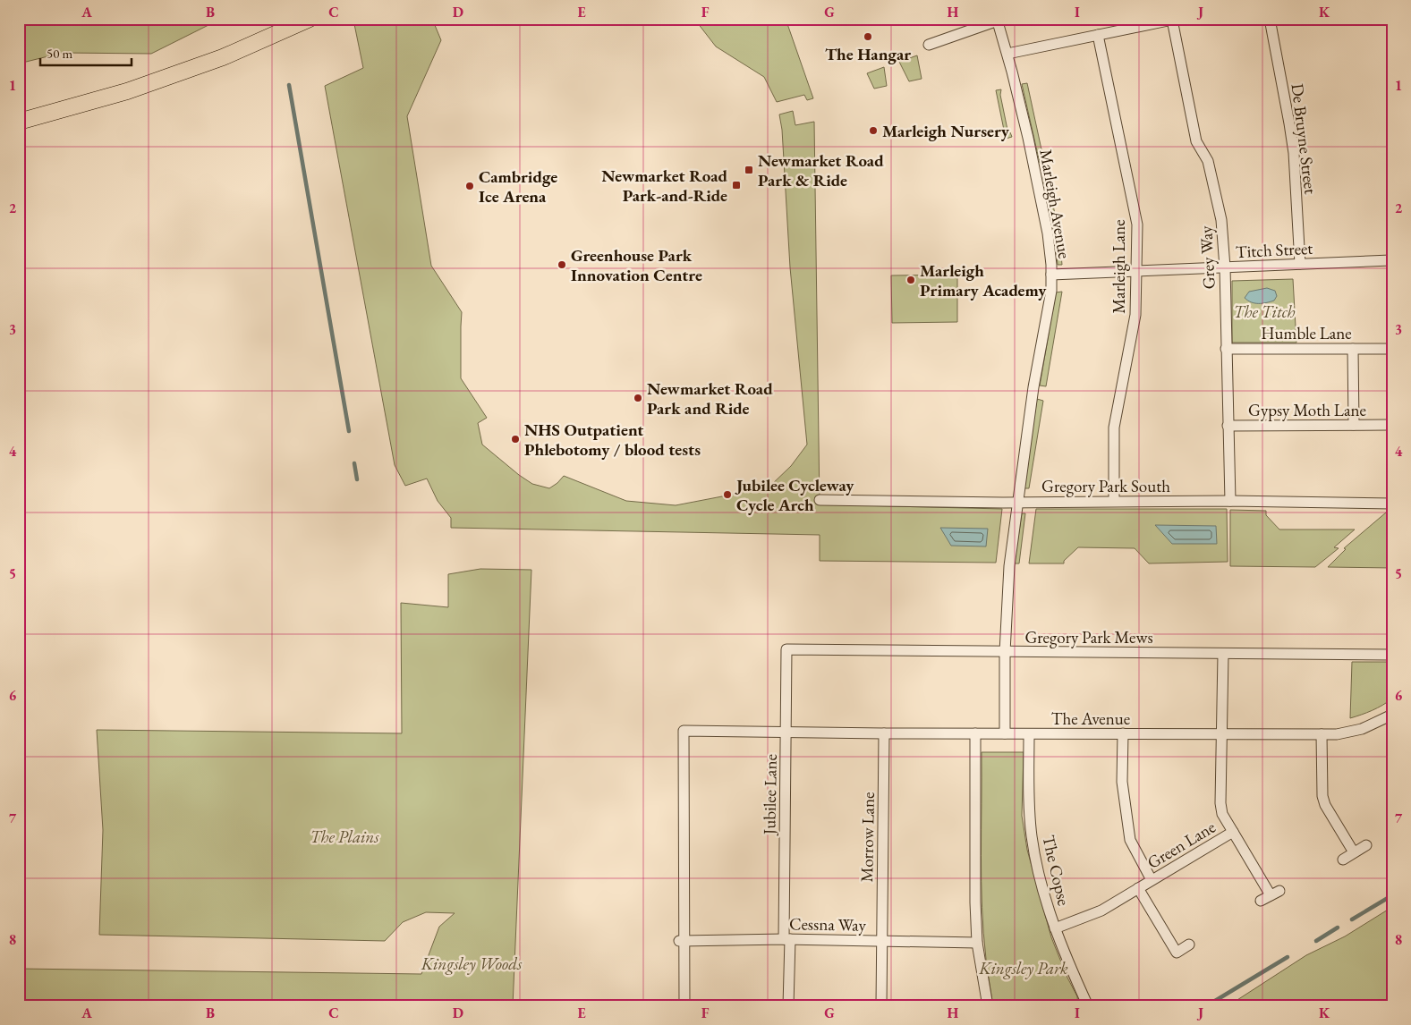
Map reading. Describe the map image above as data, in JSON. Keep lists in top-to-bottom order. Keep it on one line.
{"streets":{"street":["De Bruyne Street","Marleigh Avenue","Titch Street","Grey Way","Marleigh Lane","Humble Lane","Gypsy Moth Lane","Gregory Park South","Gregory Park Mews","The Avenue","Jubilee Lane","Morrow Lane","Green Lane","The Copse","Cessna Way"]},"crossings":[["De Bruyne Street","Titch Street"],["Marleigh Avenue","Titch Street"],["Marleigh Avenue","Gregory Park South"],["Marleigh Avenue","Gregory Park Mews"],["Marleigh Avenue","The Avenue"],["Titch Street","Grey Way"],["Titch Street","Marleigh Lane"],["Grey Way","Humble Lane"],["Grey Way","Gypsy Moth Lane"],["Grey Way","Gregory Park South"],["Marleigh Lane","Gregory Park South"],["Gregory Park Mews","Jubilee Lane"],["Gregory Park Mews","Green Lane"],["The Avenue","Jubilee Lane"],["The Avenue","Morrow Lane"],["The Avenue","Green Lane"],["The Avenue","The Copse"],["The Avenue","Cessna Way"],["Jubilee Lane","Cessna Way"],["Morrow Lane","Cessna Way"],["Green Lane","The Copse"]],"parks":["The Titch","The Plains","Kingsley Woods","Kingsley Park"],"places":{"other":["The Hangar","Marleigh Nursery","Cambridge Ice Arena","Greenhouse Park Innovation Centre","Marleigh Primary Academy","Newmarket Road Park and Ride","NHS Outpatient Phlebotomy / blood tests","Jubilee Cycleway Cycle Arch"],"transit":["Newmarket Road Park & Ride","Newmarket Road Park-and-Ride"]},"scale_bar":"50 m","grid":{"columns":["A","B","C","D","E","F","G","H","I","J","K"],"rows":["1","2","3","4","5","6","7","8"]}}
